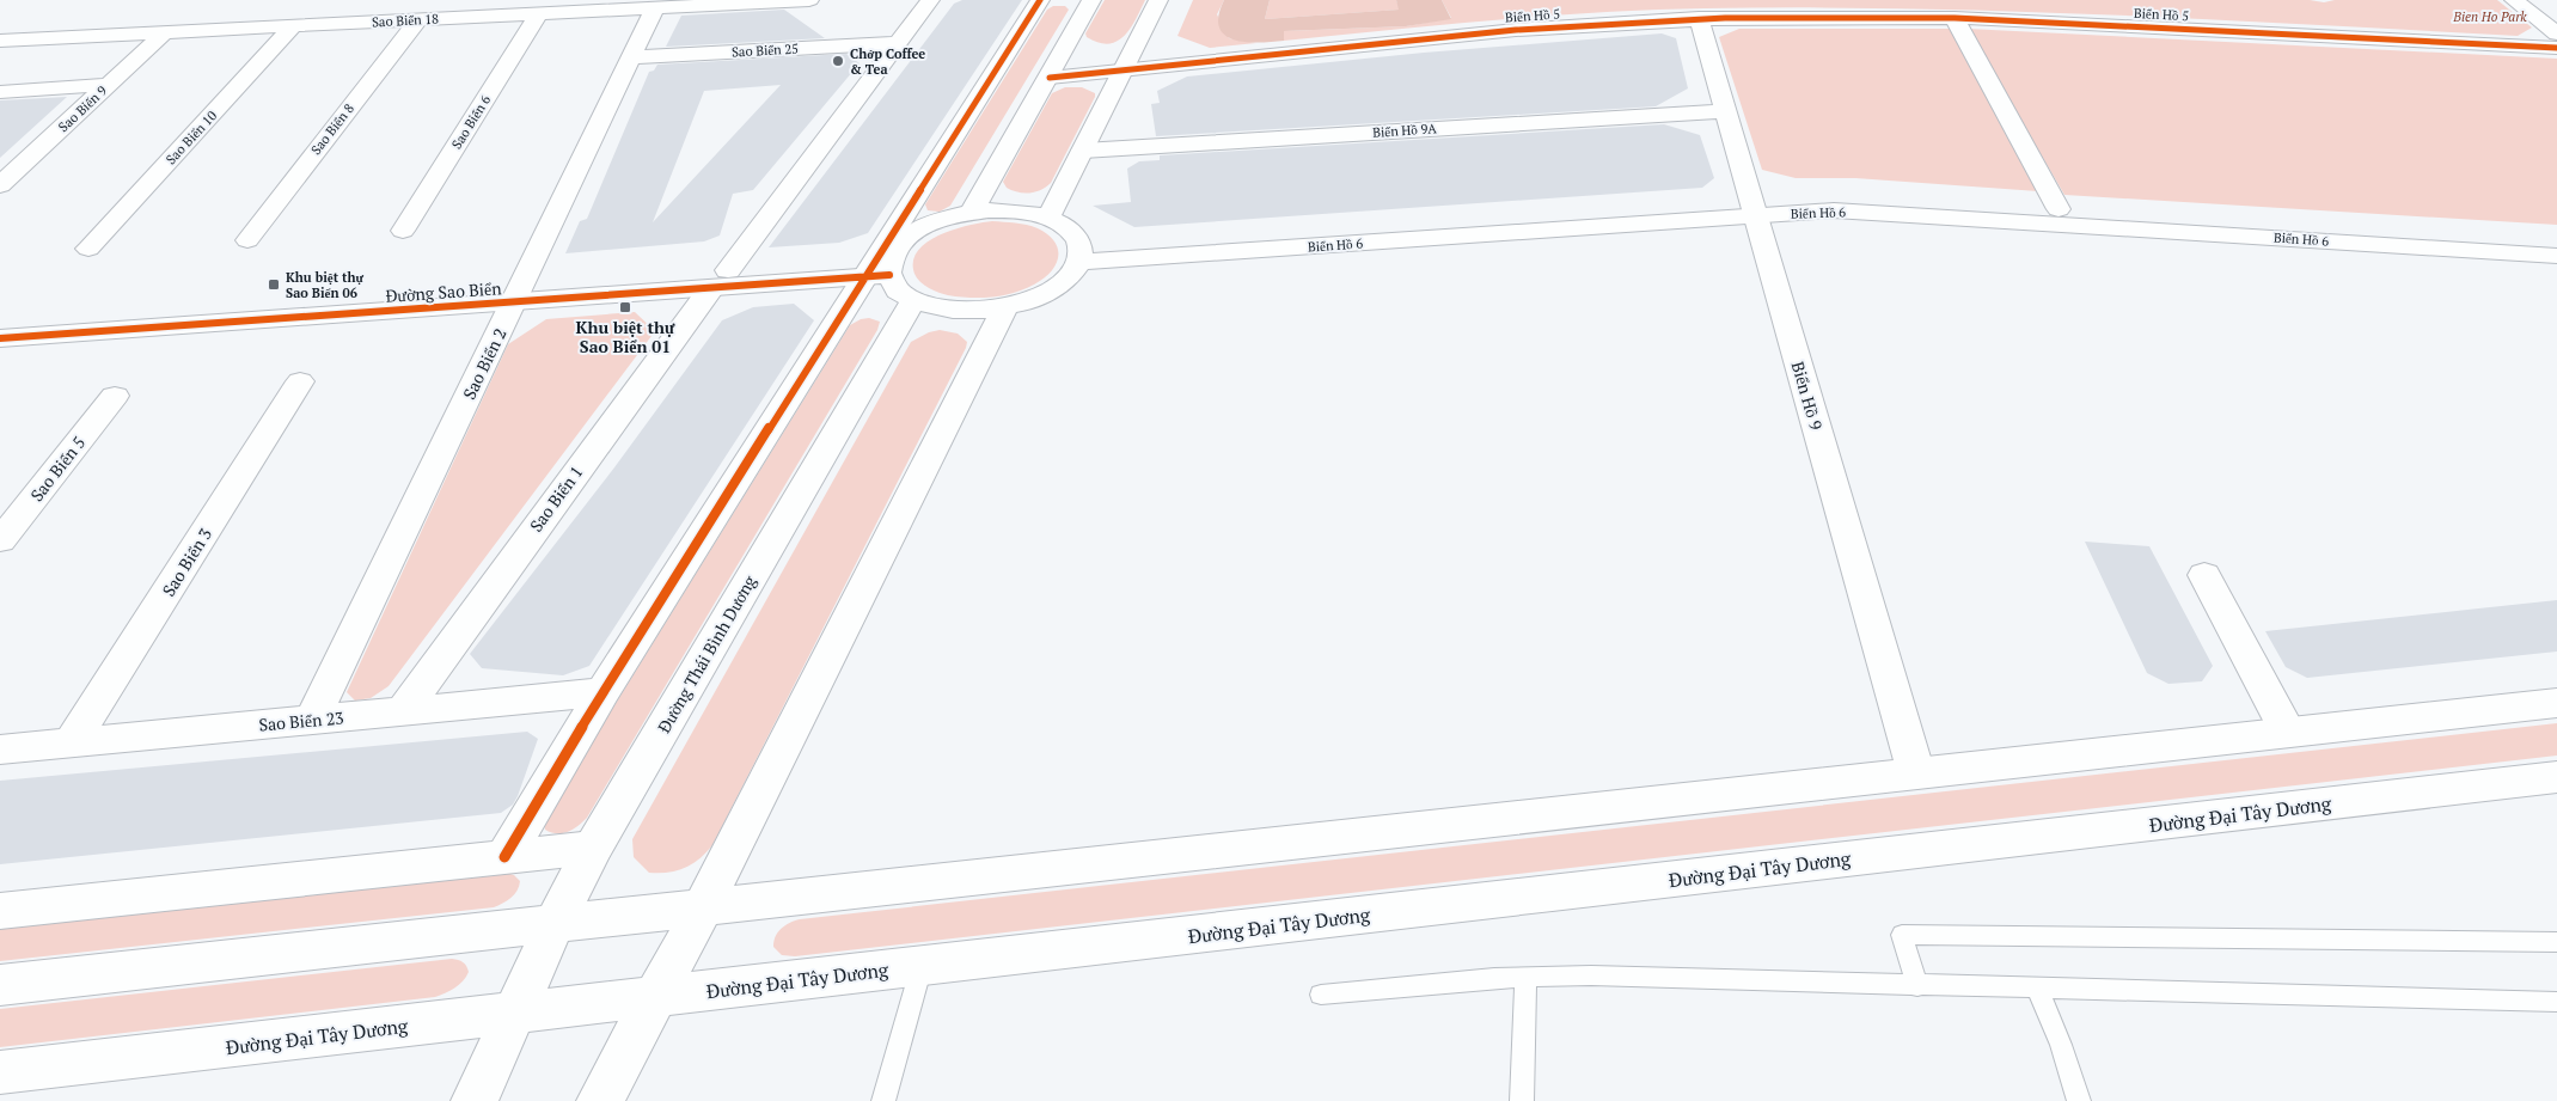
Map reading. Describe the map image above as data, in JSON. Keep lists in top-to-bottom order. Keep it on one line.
{"streets":{"street":["Biển Hồ 5","Sao Biển 18","Sao Biển 25","Sao Biển 9","Sao Biển 6","Sao Biển 8","Biển Hồ 9A","Sao Biển 10","Biển Hồ 6","Đường Sao Biển","Sao Biển 2","Biển Hồ 9","Sao Biển 5","Sao Biển 1","Sao Biển 3","Đường Thái Bình Dương","Sao Biển 23","Đường Đại Tây Dương"]},"crossings":[["Biển Hồ 5","Biển Hồ 9"],["Sao Biển 18","Sao Biển 9"],["Sao Biển 18","Sao Biển 6"],["Sao Biển 18","Sao Biển 8"],["Sao Biển 18","Sao Biển 10"],["Sao Biển 18","Sao Biển 2"],["Sao Biển 25","Sao Biển 2"],["Sao Biển 25","Sao Biển 1"],["Biển Hồ 9A","Biển Hồ 9"],["Biển Hồ 6","Biển Hồ 9"],["Đường Sao Biển","Sao Biển 2"],["Đường Sao Biển","Sao Biển 1"],["Sao Biển 2","Sao Biển 23"],["Sao Biển 1","Sao Biển 23"],["Sao Biển 3","Sao Biển 23"],["Đường Thái Bình Dương","Đường Đại Tây Dương"]],"parks":["Bien Ho Park"],"places":{"other":["Chớp Coffee & Tea"],"transit":["Khu biệt thự Sao Biển 06","Khu biệt thự Sao Biển 01"]}}
